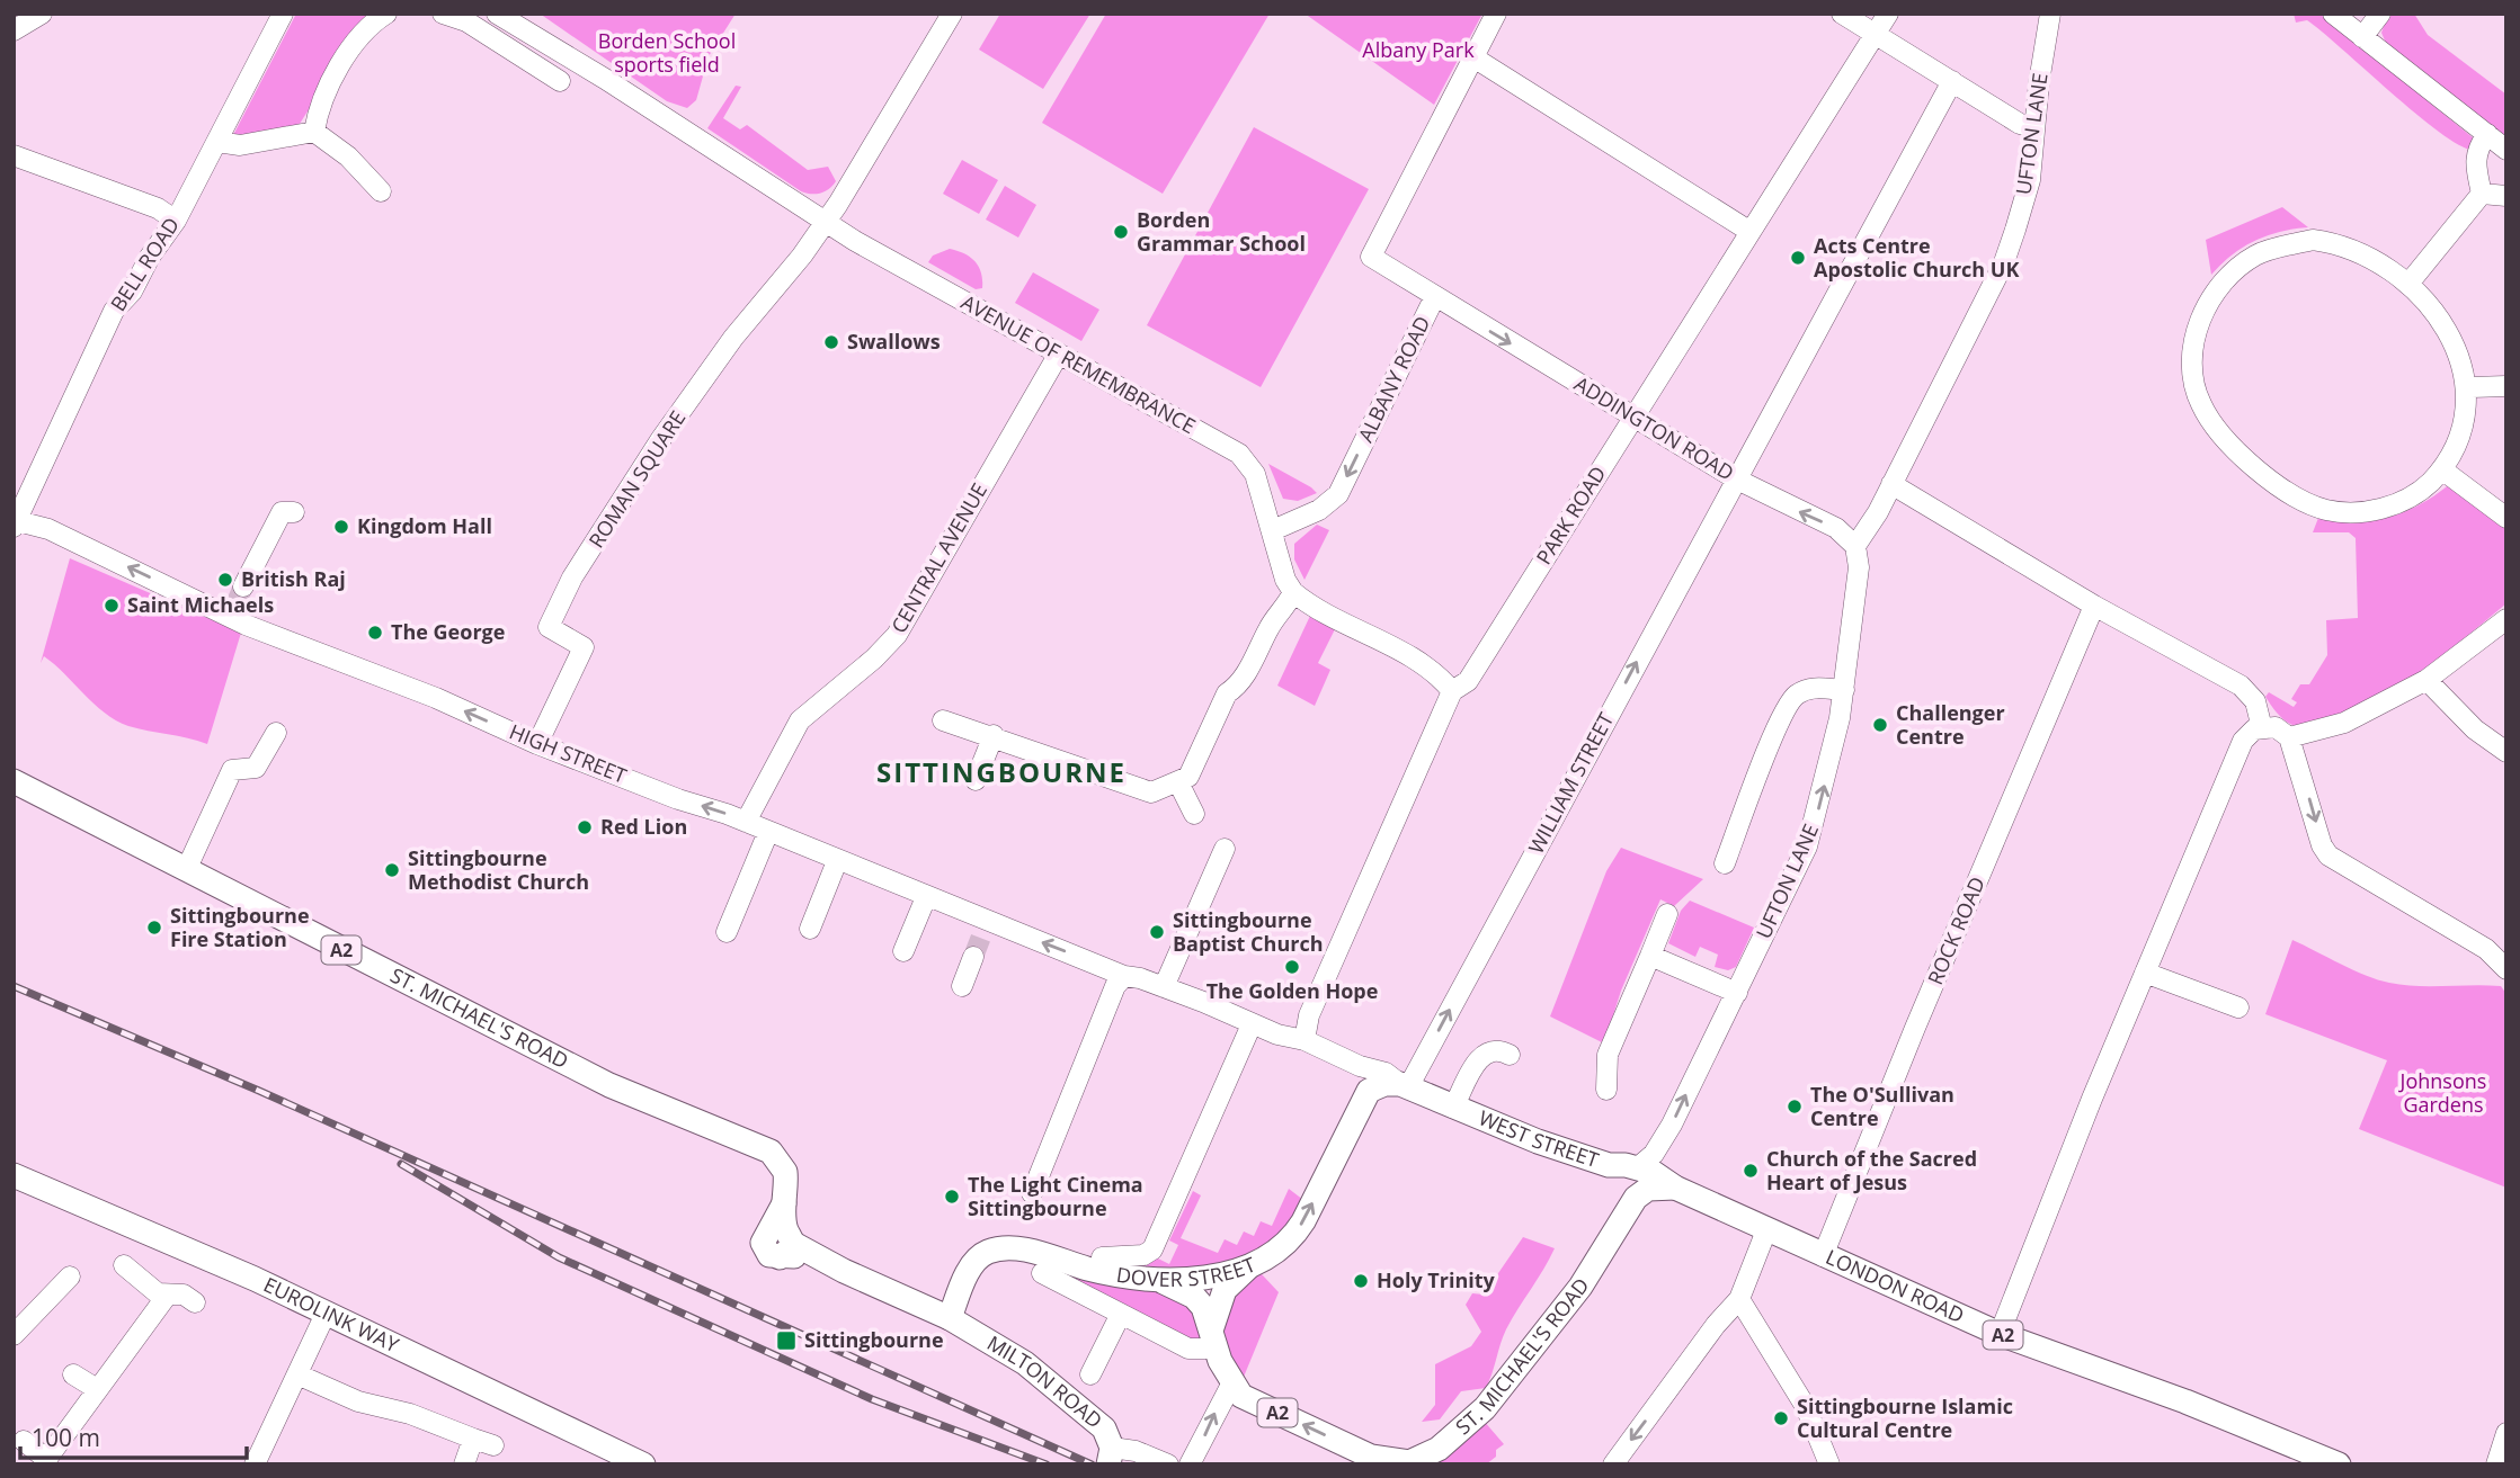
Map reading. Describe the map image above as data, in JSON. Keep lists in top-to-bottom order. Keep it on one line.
{"streets":{"main road":["A2","ST. MICHAEL'S ROAD","WEST STREET","DOVER STREET","LONDON ROAD","EUROLINK WAY","MILTON ROAD"],"street":["UFTON LANE","BELL ROAD","AVENUE OF REMEMBRANCE","ALBANY ROAD","ADDINGTON ROAD","ROMAN SQUARE","PARK ROAD","CENTRAL AVENUE","HIGH STREET","WILLIAM STREET","ROCK ROAD"]},"crossings":[["UFTON LANE","ADDINGTON ROAD"],["UFTON LANE","WEST STREET"],["BELL ROAD","HIGH STREET"],["AVENUE OF REMEMBRANCE","ALBANY ROAD"],["AVENUE OF REMEMBRANCE","ROMAN SQUARE"],["AVENUE OF REMEMBRANCE","CENTRAL AVENUE"],["ALBANY ROAD","ADDINGTON ROAD"],["ADDINGTON ROAD","PARK ROAD"],["ADDINGTON ROAD","WILLIAM STREET"],["ROMAN SQUARE","HIGH STREET"],["PARK ROAD","WEST STREET"],["CENTRAL AVENUE","HIGH STREET"],["HIGH STREET","WEST STREET"],["WILLIAM STREET","WEST STREET"],["ROCK ROAD","LONDON ROAD"],["ST. MICHAEL'S ROAD","WEST STREET"],["ST. MICHAEL'S ROAD","DOVER STREET"],["ST. MICHAEL'S ROAD","LONDON ROAD"],["ST. MICHAEL'S ROAD","MILTON ROAD"],["WEST STREET","LONDON ROAD"],["DOVER STREET","MILTON ROAD"]],"one_way":["ALBANY ROAD","HIGH STREET","WILLIAM STREET","DOVER STREET"],"districts":["SITTINGBOURNE"],"parks":["Borden School sports field","Albany Park","Johnsons Gardens"],"places":{"other":["Borden Grammar School","Acts Centre Apostolic Church UK","Swallows","Kingdom Hall","British Raj","Saint Michaels","The George","Challenger Centre","Red Lion","Sittingbourne Methodist Church","Sittingbourne Fire Station","Sittingbourne Baptist Church","The Golden Hope","The O'Sullivan Centre","Church of the Sacred Heart of Jesus","The Light Cinema Sittingbourne","Holy Trinity","Sittingbourne Islamic Cultural Centre"],"transit":["Sittingbourne"]},"scale_bar":"100 m"}
